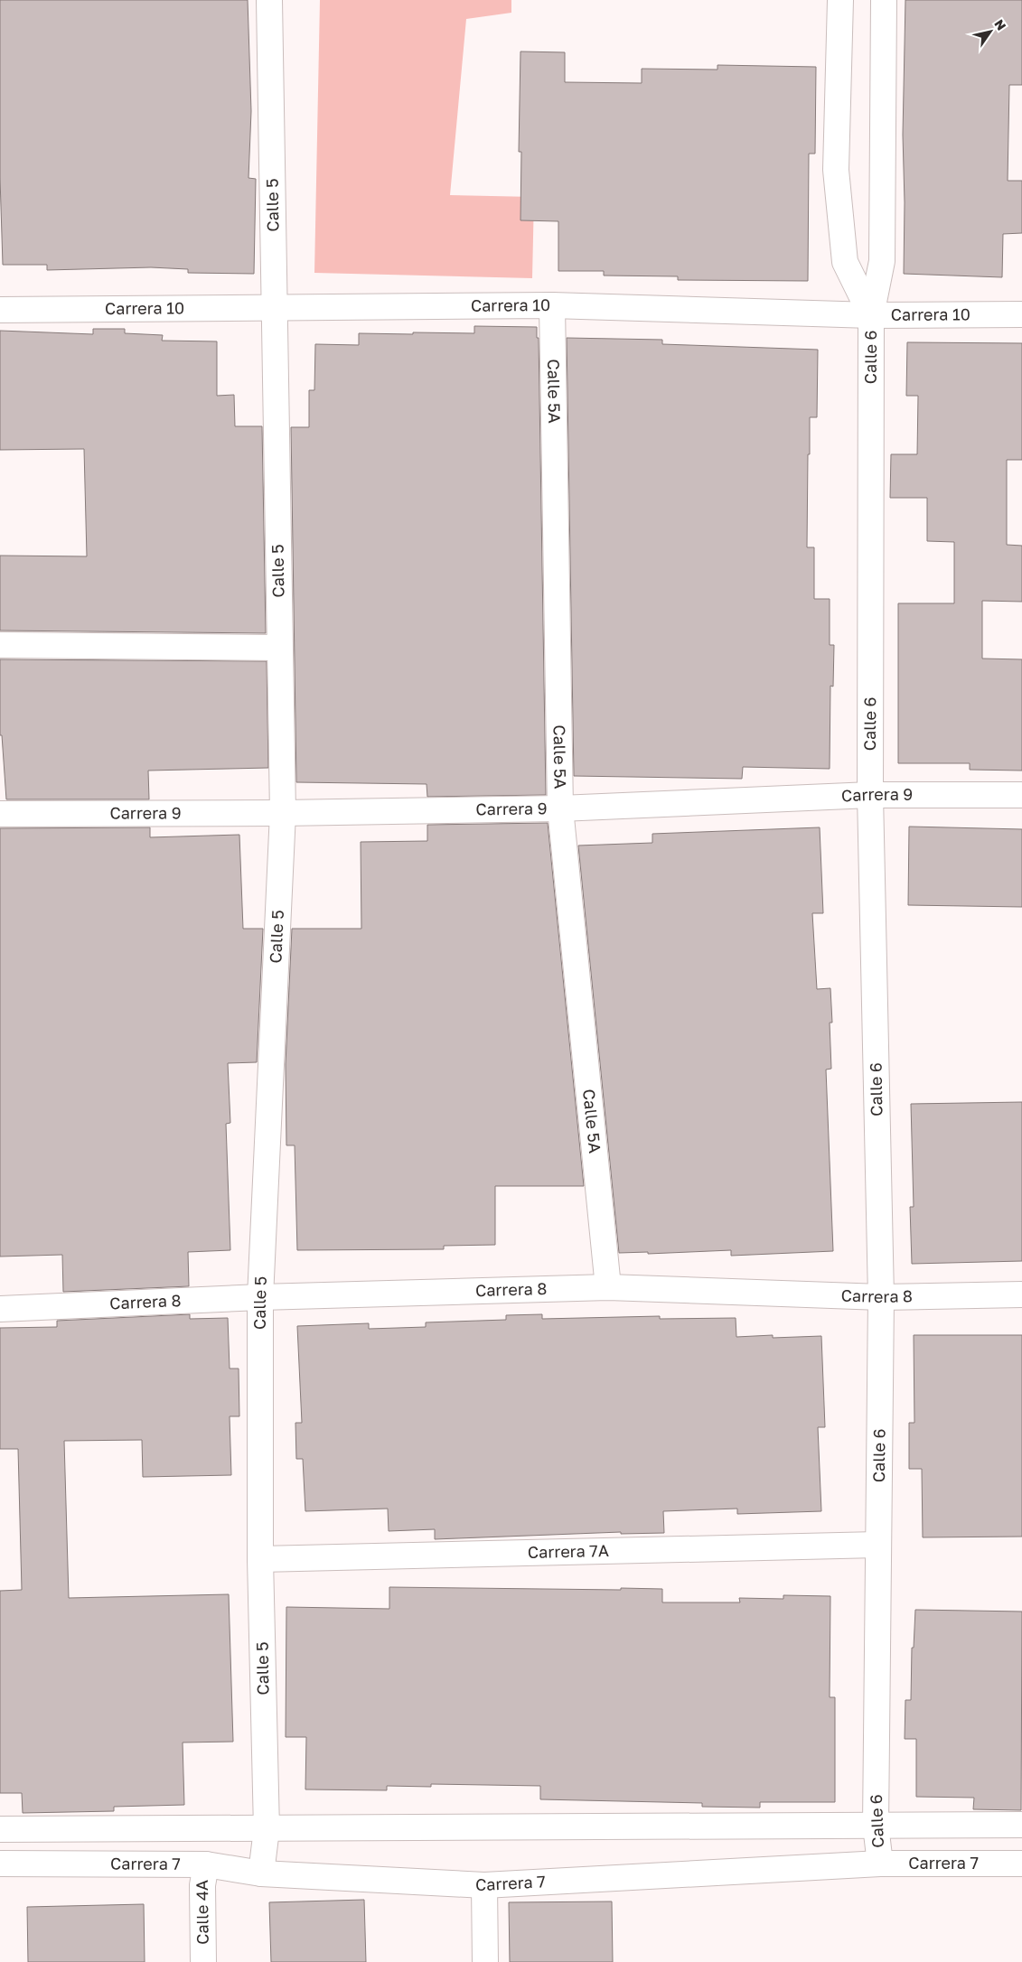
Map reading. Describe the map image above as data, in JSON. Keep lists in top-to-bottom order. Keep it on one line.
{"streets":{"street":["Calle 5","Carrera 10","Calle 6","Calle 5A","Carrera 9","Carrera 8","Carrera 7A","Carrera 7","Calle 4A"]},"crossings":[["Calle 5","Carrera 10"],["Calle 5","Carrera 9"],["Calle 5","Carrera 8"],["Calle 5","Carrera 7A"],["Calle 5","Carrera 7"],["Carrera 10","Calle 6"],["Carrera 10","Calle 5A"],["Calle 6","Carrera 9"],["Calle 6","Carrera 8"],["Calle 6","Carrera 7A"],["Calle 6","Carrera 7"],["Calle 5A","Carrera 9"],["Calle 5A","Carrera 8"],["Carrera 7","Calle 4A"]],"north":"top right"}
